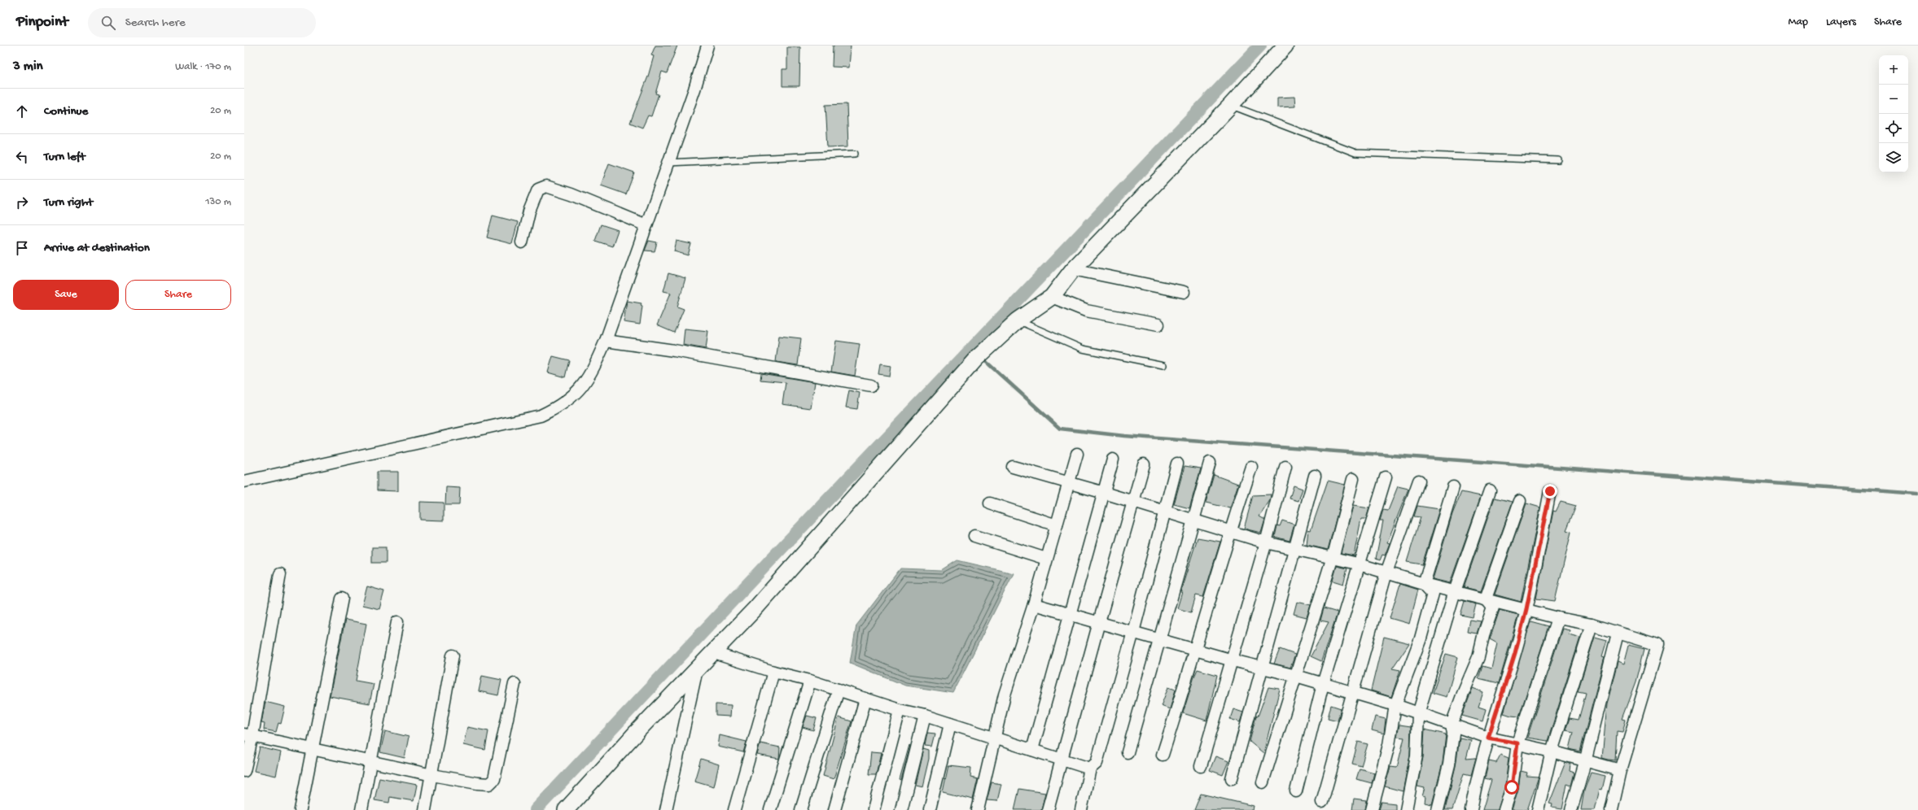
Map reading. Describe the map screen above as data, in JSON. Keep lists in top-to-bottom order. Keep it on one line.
{"page":{"header":"Pinpoint","search":"Search here","nav":["Map","Layers","Share"],"heading":["3 min","Walk · 170 m"],"map_buttons":["+","−"],"list":[["Continue","20 m"],["Turn left","20 m"],["Turn right","130 m"],"Arrive at destination"],"buttons":["Save","Share"]}}
